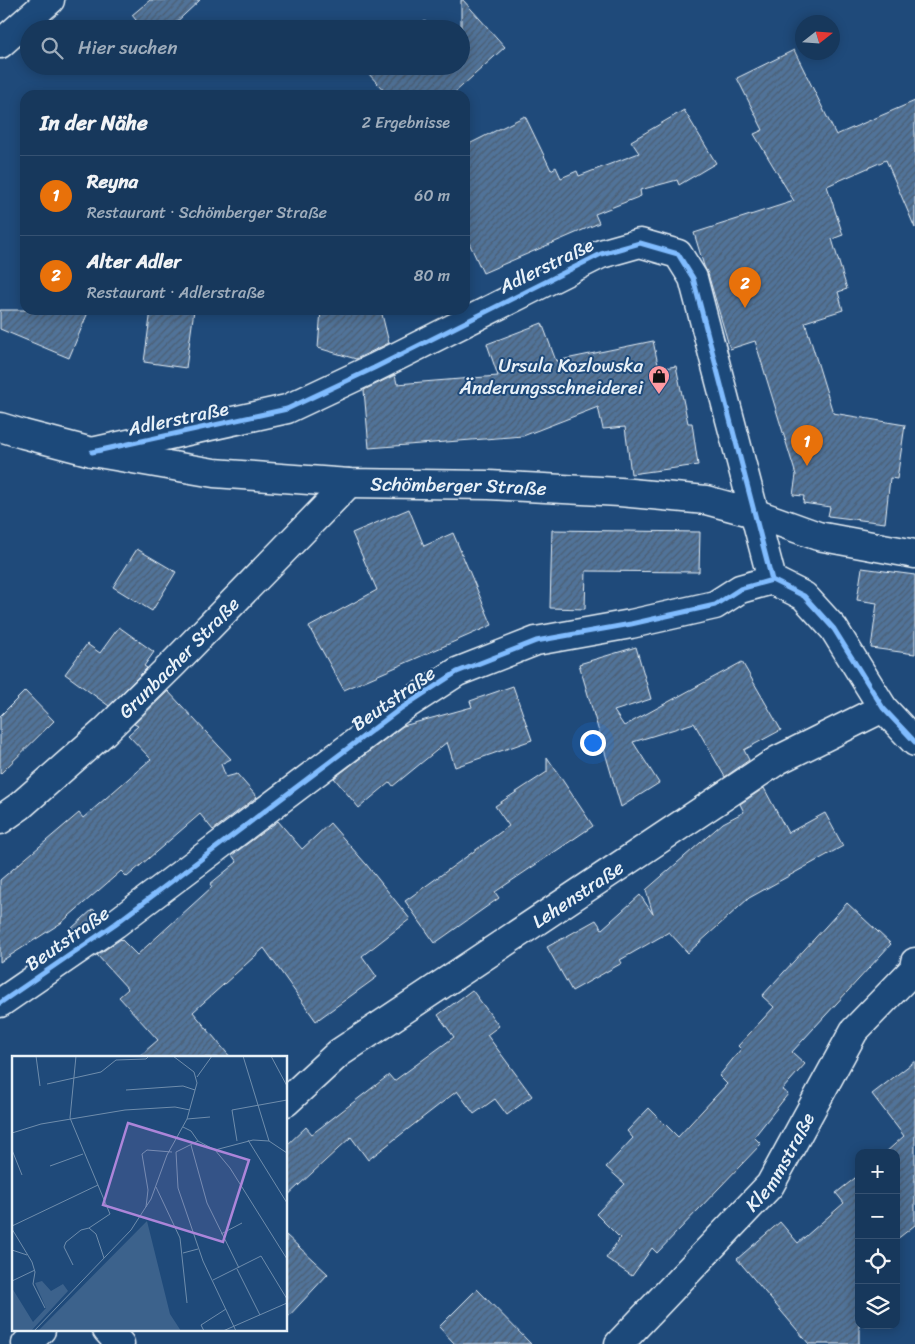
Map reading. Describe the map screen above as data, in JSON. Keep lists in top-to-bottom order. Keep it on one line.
{"streets":{"street":["Adlerstraße","Schömberger Straße","Grunbacher Straße","Beutstraße","Lehenstraße","Klemmstraße"]},"crossings":[["Adlerstraße","Schömberger Straße"],["Adlerstraße","Beutstraße"],["Schömberger Straße","Grunbacher Straße"]],"places":{"shop":["Ursula Kozlowska Änderungsschneiderei"]},"north":"right","page":{"search":"Hier suchen","heading":["In der Nähe","2 Ergebnisse"],"list":[{"mark":"1","name":"Reyna","note":"Restaurant · Schömberger Straße","value":"60 m"},{"mark":"2","name":"Alter Adler","note":"Restaurant · Adlerstraße","value":"80 m"}],"pins":["2","1"],"map_buttons":["+","−"]}}
